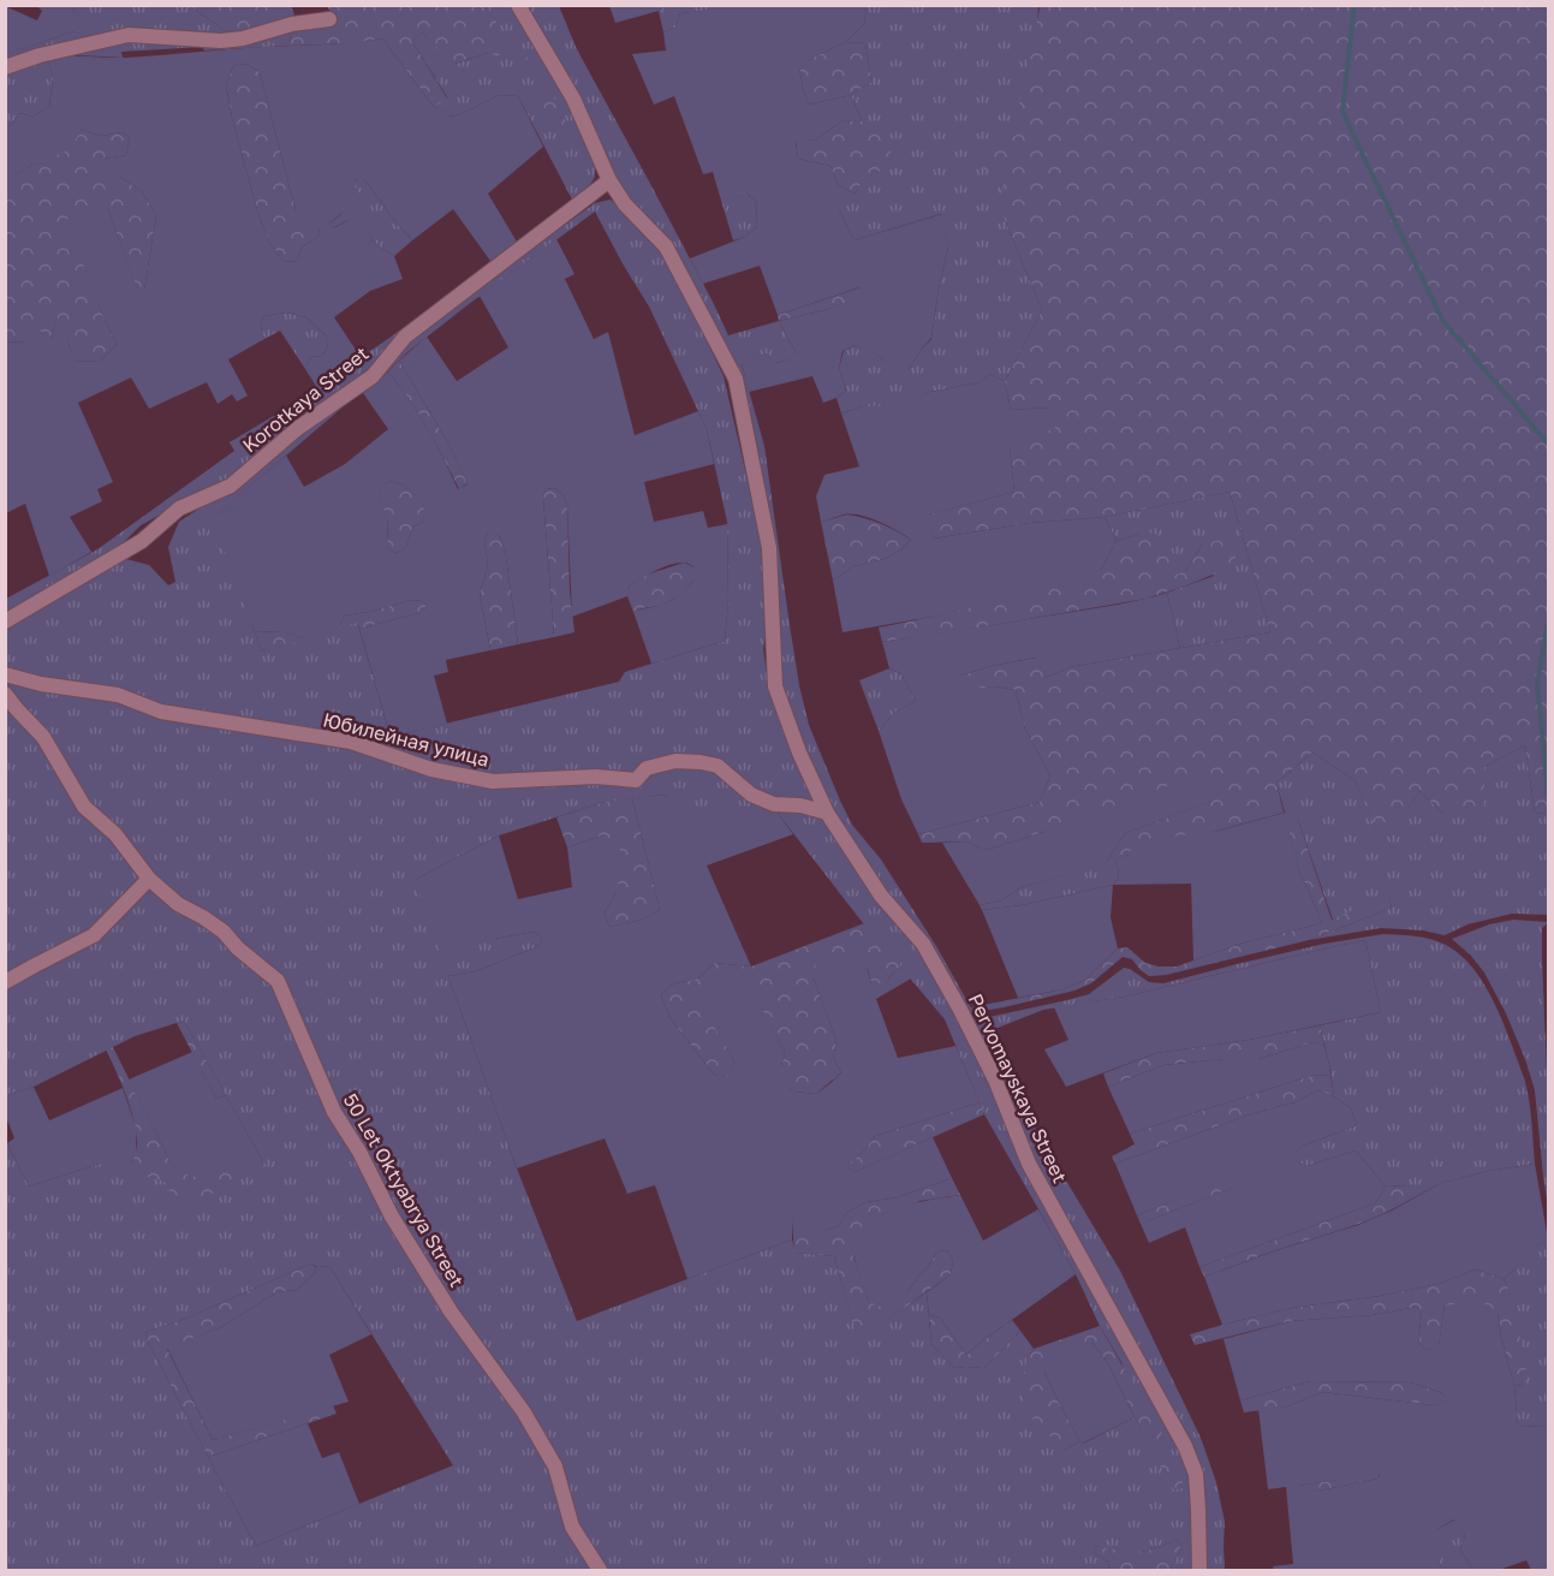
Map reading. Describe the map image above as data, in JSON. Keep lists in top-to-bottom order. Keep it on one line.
{"streets":{"street":["Korotkaya Street","Юбилейная улица","Pervomayskaya Street","50 Let Oktyabrya Street"]},"crossings":[["Korotkaya Street","Pervomayskaya Street"],["Юбилейная улица","Pervomayskaya Street"]]}
